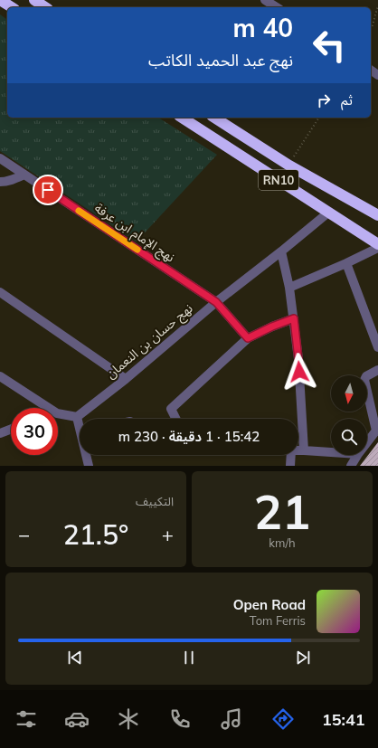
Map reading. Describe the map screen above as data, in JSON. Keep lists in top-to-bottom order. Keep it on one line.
{"streets":{"highway":["RN10"],"street":["نهج الإمام ابن عرفة","نهج حسان بن النعمان"]},"crossings":[["RN10","نهج حسان بن النعمان"],["نهج الإمام ابن عرفة","نهج حسان بن النعمان"]],"north":"bottom","page":{"turn":["40 m","نهج عبد الحميد الكاتب"],"then":"ثم","limit":"30","trip":"15:42 · 1 دقيقة · 230 m","tile":[["21","km/h"],"التكييف"],"heat":["−","21.5°","+"],"song":["Open Road","Tom Ferris"],"tabs":"15:41"}}
